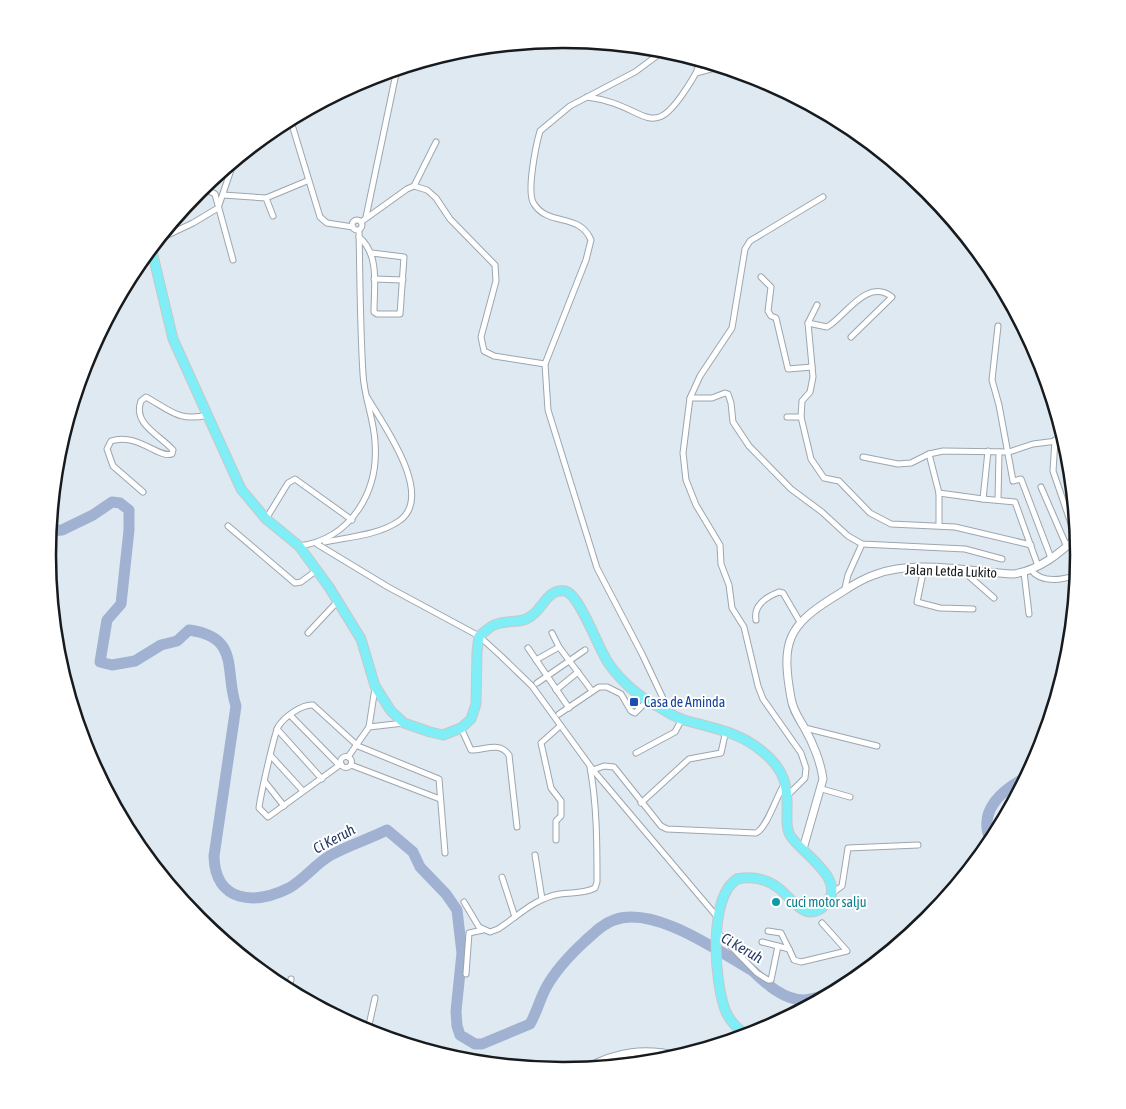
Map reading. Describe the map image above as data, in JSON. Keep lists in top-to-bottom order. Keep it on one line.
{"streets":{"street":["Jalan Letda Lukito"]},"water":["Ci Keruh"],"places":{"transit":["Casa de Aminda"],"other":["cuci motor salju"]}}
